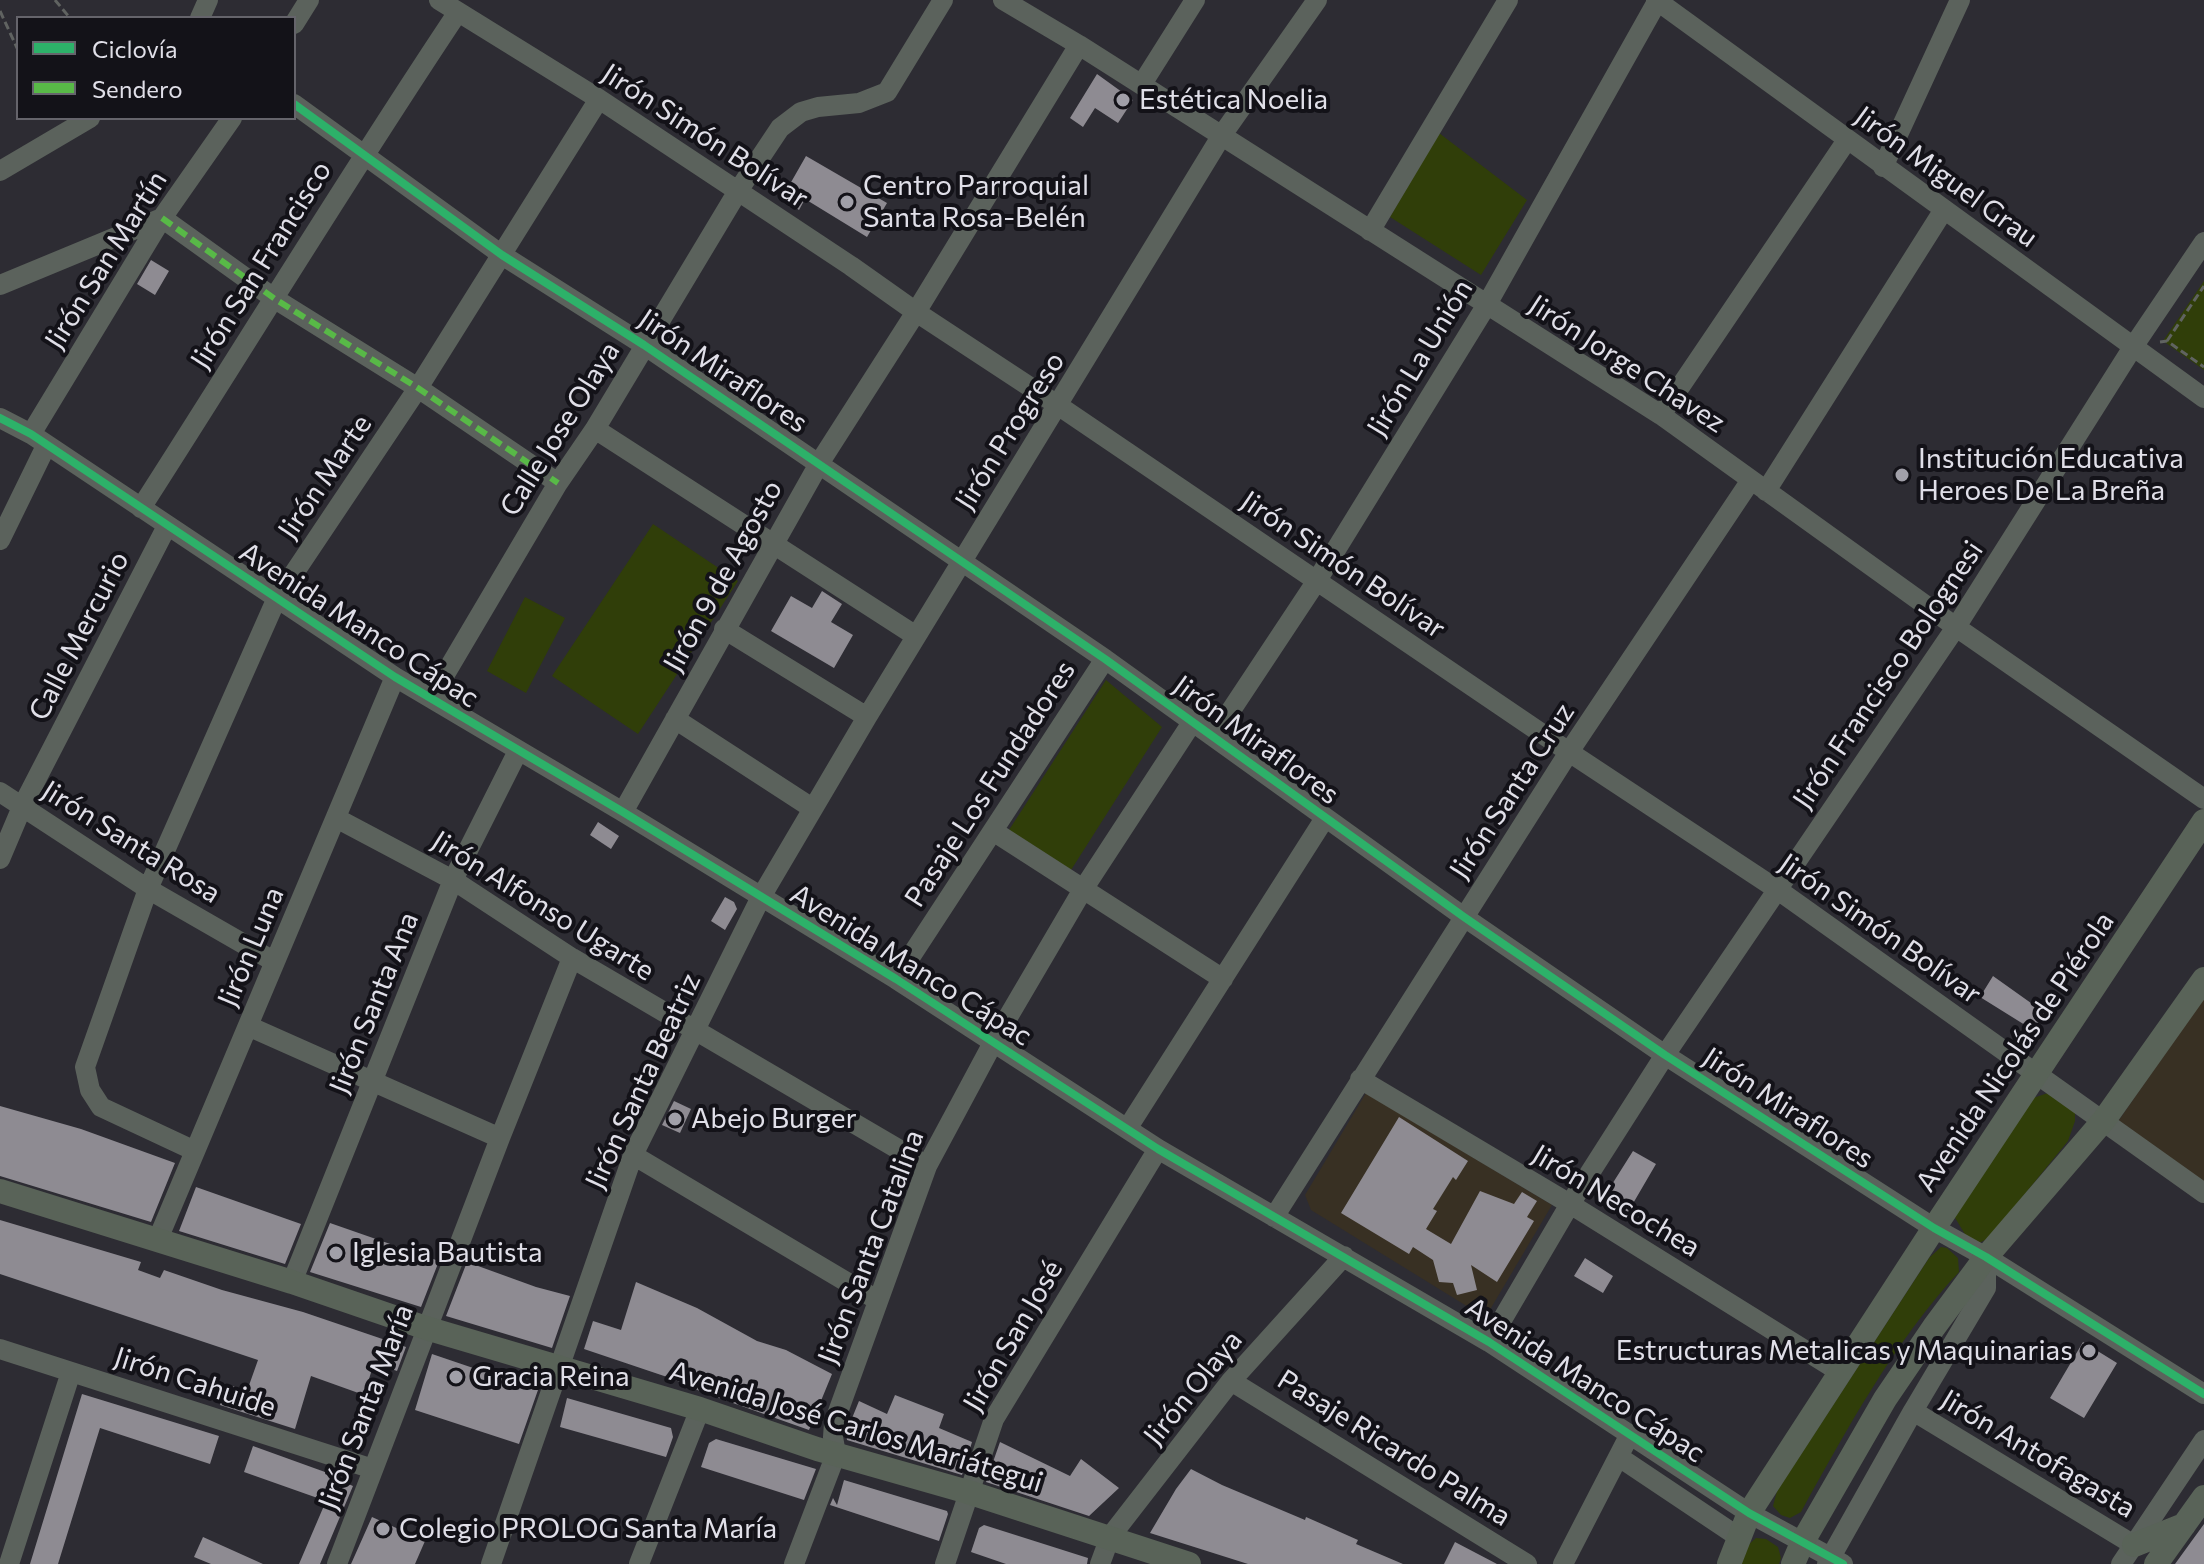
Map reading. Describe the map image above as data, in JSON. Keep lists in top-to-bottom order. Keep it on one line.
{"streets":{"main road":["Avenida Nicolás de Piérola","Avenida José Carlos Mariátegui"],"street":["Jirón Simón Bolívar","Jirón Miguel Grau","Jirón San Martín","Jirón San Francisco","Jirón La Unión","Jirón Jorge Chavez","Jirón Miraflores","Calle Jose Olaya","Jirón Progreso","Jirón Marte","Jirón 9 de Agosto","Avenida Manco Cápac","Calle Mercurio","Jirón Francisco Bolognesi","Pasaje Los Fundadores","Jirón Santa Cruz","Jirón Santa Rosa","Jirón Alfonso Ugarte","Jirón Luna","Jirón Santa Ana","Jirón Santa Beatriz","Jirón Necochea","Jirón Santa Catalina","Jirón San José","Jirón Cahuide","Jirón Olaya","Jirón Santa María","Pasaje Ricardo Palma","Jirón Antofagasta"]},"crossings":[["Jirón Simón Bolívar","Jirón San Francisco"],["Jirón Simón Bolívar","Jirón La Unión"],["Jirón Simón Bolívar","Calle Jose Olaya"],["Jirón Simón Bolívar","Jirón Progreso"],["Jirón Simón Bolívar","Jirón Marte"],["Jirón Simón Bolívar","Jirón 9 de Agosto"],["Jirón Simón Bolívar","Jirón Francisco Bolognesi"],["Jirón Simón Bolívar","Jirón Santa Cruz"],["Jirón Simón Bolívar","Avenida Nicolás de Piérola"],["Jirón Miguel Grau","Jirón La Unión"],["Jirón Miguel Grau","Jirón Francisco Bolognesi"],["Jirón Miguel Grau","Jirón Santa Cruz"],["Jirón San Martín","Avenida Manco Cápac"],["Jirón San Francisco","Jirón Miraflores"],["Jirón San Francisco","Avenida Manco Cápac"],["Jirón La Unión","Jirón Jorge Chavez"],["Jirón La Unión","Jirón Miraflores"],["Jirón Jorge Chavez","Jirón Progreso"],["Jirón Jorge Chavez","Jirón 9 de Agosto"],["Jirón Jorge Chavez","Jirón Francisco Bolognesi"],["Jirón Jorge Chavez","Jirón Santa Cruz"],["Jirón Miraflores","Calle Jose Olaya"],["Jirón Miraflores","Jirón Progreso"],["Jirón Miraflores","Jirón Marte"],["Jirón Miraflores","Jirón 9 de Agosto"],["Jirón Miraflores","Jirón Francisco Bolognesi"],["Jirón Miraflores","Pasaje Los Fundadores"],["Jirón Miraflores","Jirón Santa Cruz"],["Jirón Miraflores","Avenida Nicolás de Piérola"],["Jirón Miraflores","Jirón Santa Catalina"],["Calle Jose Olaya","Avenida Manco Cápac"],["Jirón Progreso","Avenida Manco Cápac"],["Jirón Progreso","Jirón Santa Beatriz"],["Jirón Marte","Avenida Manco Cápac"],["Jirón Marte","Jirón Santa Rosa"],["Jirón Marte","Jirón Luna"],["Jirón 9 de Agosto","Avenida Manco Cápac"],["Avenida Manco Cápac","Calle Mercurio"],["Avenida Manco Cápac","Jirón Francisco Bolognesi"],["Avenida Manco Cápac","Pasaje Los Fundadores"],["Avenida Manco Cápac","Jirón Santa Cruz"],["Avenida Manco Cápac","Jirón Luna"],["Avenida Manco Cápac","Jirón Santa Ana"],["Avenida Manco Cápac","Avenida Nicolás de Piérola"],["Avenida Manco Cápac","Jirón Santa Beatriz"],["Avenida Manco Cápac","Jirón Santa Catalina"],["Avenida Manco Cápac","Jirón San José"],["Avenida Manco Cápac","Jirón Olaya"],["Calle Mercurio","Jirón Santa Rosa"],["Jirón Francisco Bolognesi","Jirón Necochea"],["Jirón Santa Cruz","Jirón Necochea"],["Jirón Santa Rosa","Jirón Luna"],["Jirón Alfonso Ugarte","Jirón Luna"],["Jirón Alfonso Ugarte","Jirón Santa Ana"],["Jirón Alfonso Ugarte","Jirón Santa Beatriz"],["Jirón Alfonso Ugarte","Jirón Santa Catalina"],["Jirón Alfonso Ugarte","Jirón Santa María"],["Jirón Luna","Avenida José Carlos Mariátegui"],["Jirón Santa Ana","Avenida José Carlos Mariátegui"],["Avenida Nicolás de Piérola","Jirón Necochea"],["Jirón Santa Beatriz","Avenida José Carlos Mariátegui"],["Jirón Santa Catalina","Avenida José Carlos Mariátegui"],["Jirón San José","Avenida José Carlos Mariátegui"],["Jirón Cahuide","Jirón Santa María"],["Jirón Olaya","Avenida José Carlos Mariátegui"],["Jirón Olaya","Pasaje Ricardo Palma"],["Jirón Santa María","Avenida José Carlos Mariátegui"]],"places":["Estética Noelia","Centro Parroquial Santa Rosa-Belén","Institución Educativa Heroes De La Breña","Abejo Burger","Iglesia Bautista","Estructuras Metalicas y Maquinarias","Gracia Reina","Colegio PROLOG Santa María"],"legend":["Ciclovía","Sendero"]}
